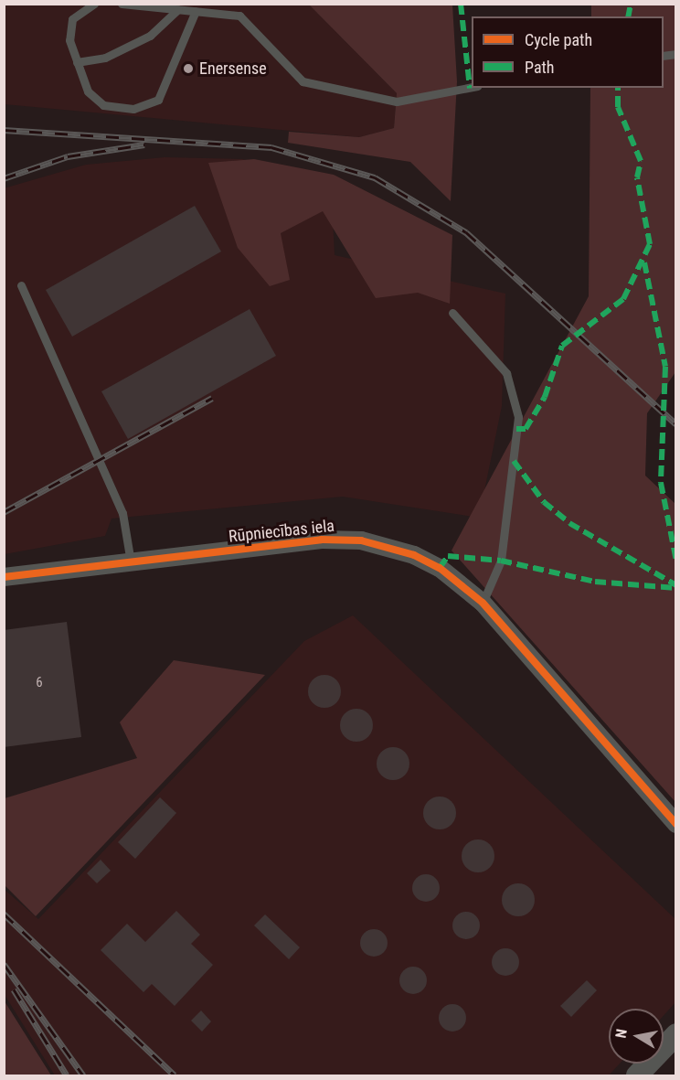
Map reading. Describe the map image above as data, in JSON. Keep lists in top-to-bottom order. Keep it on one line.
{"streets":{"street":["Rūpniecības iela"]},"places":["Enersense"],"house_numbers":["6"],"legend":["Cycle path","Path"],"north":"left"}
